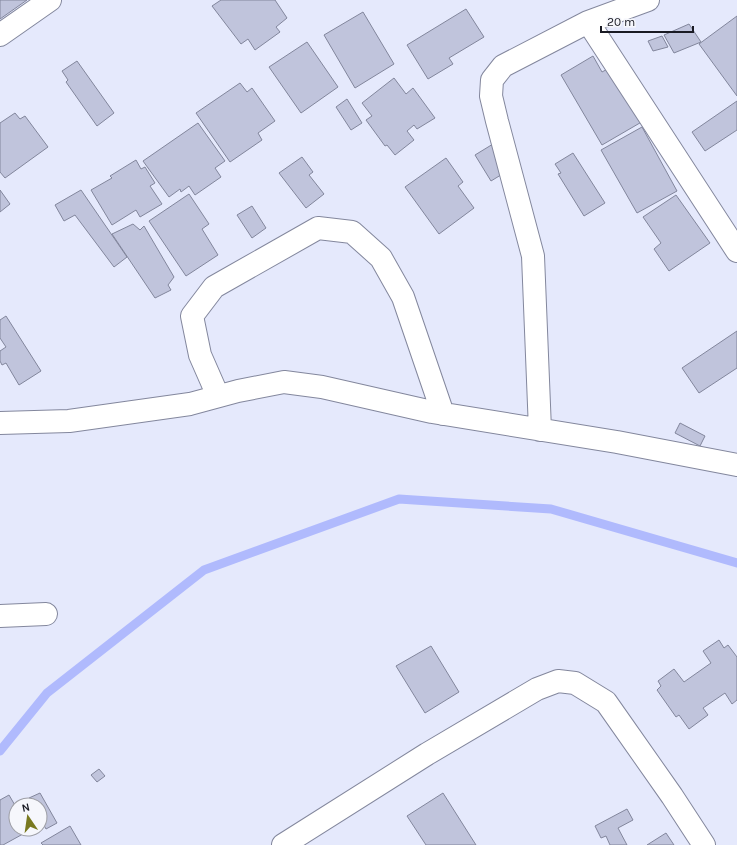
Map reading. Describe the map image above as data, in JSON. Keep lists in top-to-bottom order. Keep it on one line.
{"scale_bar":"20 m","north":"top"}
